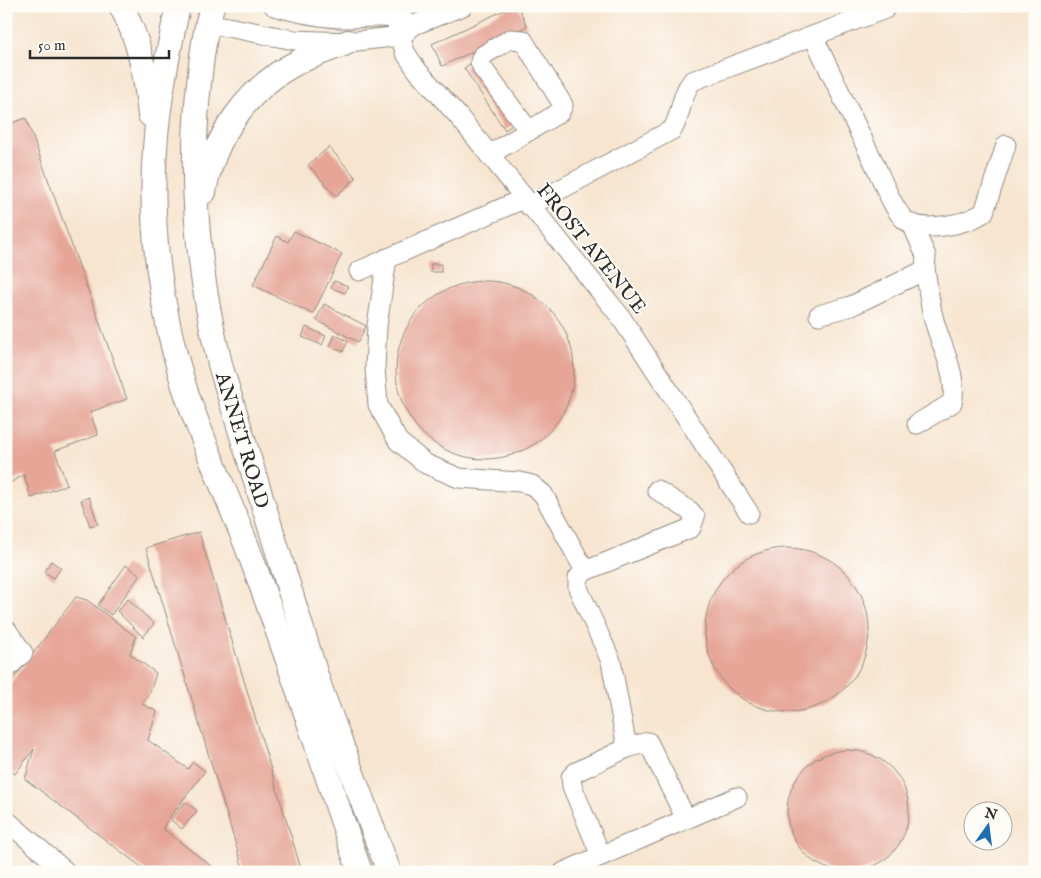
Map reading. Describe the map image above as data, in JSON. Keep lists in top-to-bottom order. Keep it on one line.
{"streets":{"main road":["ANNET ROAD"],"street":["FROST AVENUE"]},"scale_bar":"50 m","north":"top"}
